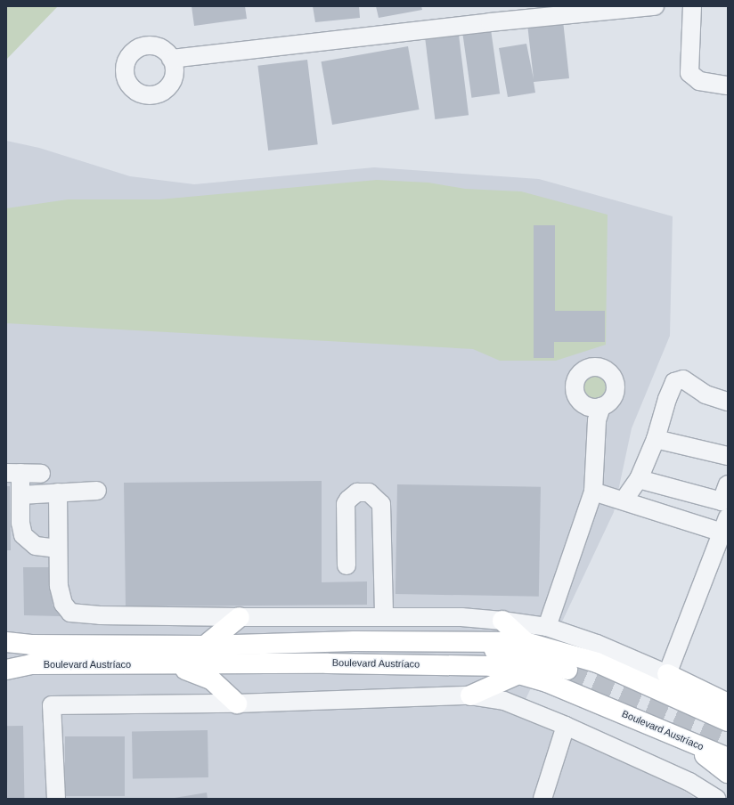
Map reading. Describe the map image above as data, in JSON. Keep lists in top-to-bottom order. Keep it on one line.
{"streets":{"main road":["Boulevard Austríaco"]}}
